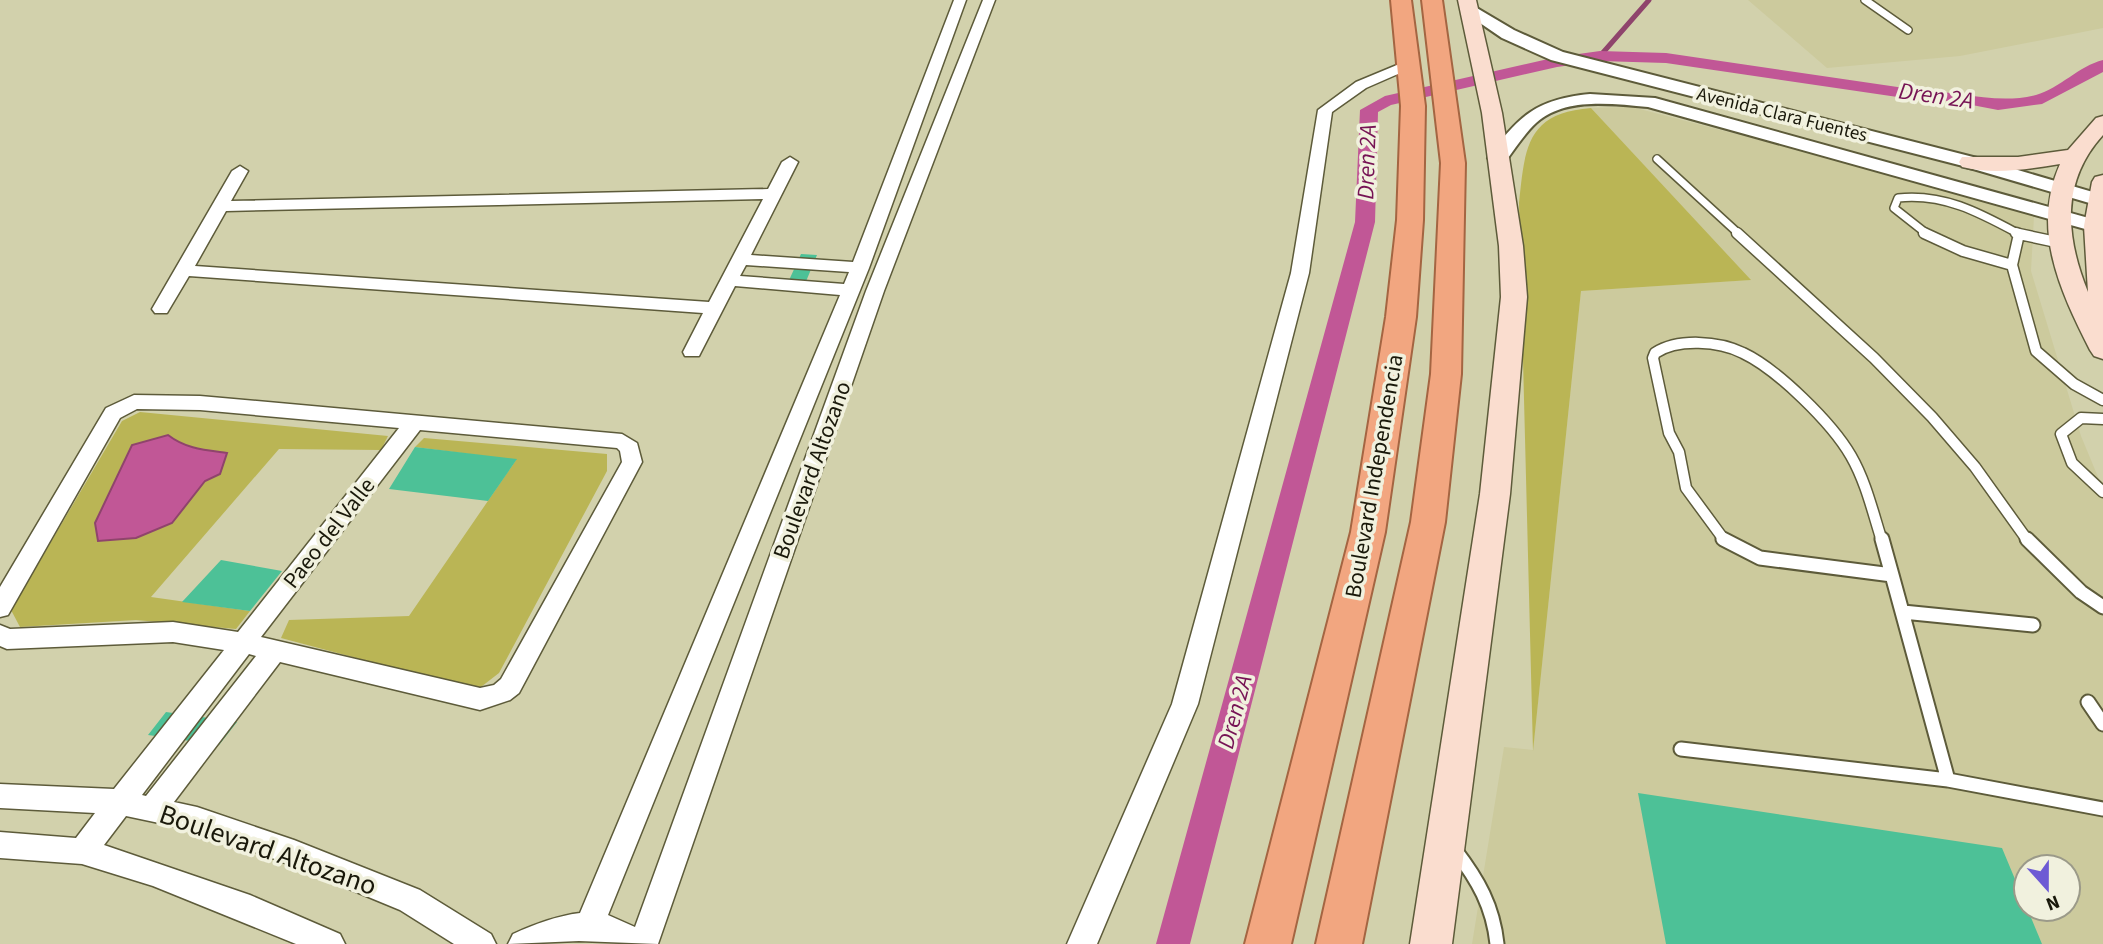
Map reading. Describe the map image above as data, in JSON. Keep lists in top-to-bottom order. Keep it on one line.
{"streets":{"highway":["Boulevard Independencia"],"street":["Avenida Clara Fuentes","Boulevard Altozano","Paeo del Valle"]},"crossings":[["Boulevard Altozano","Paeo del Valle"]],"water":["Dren 2A"],"north":"bottom"}
